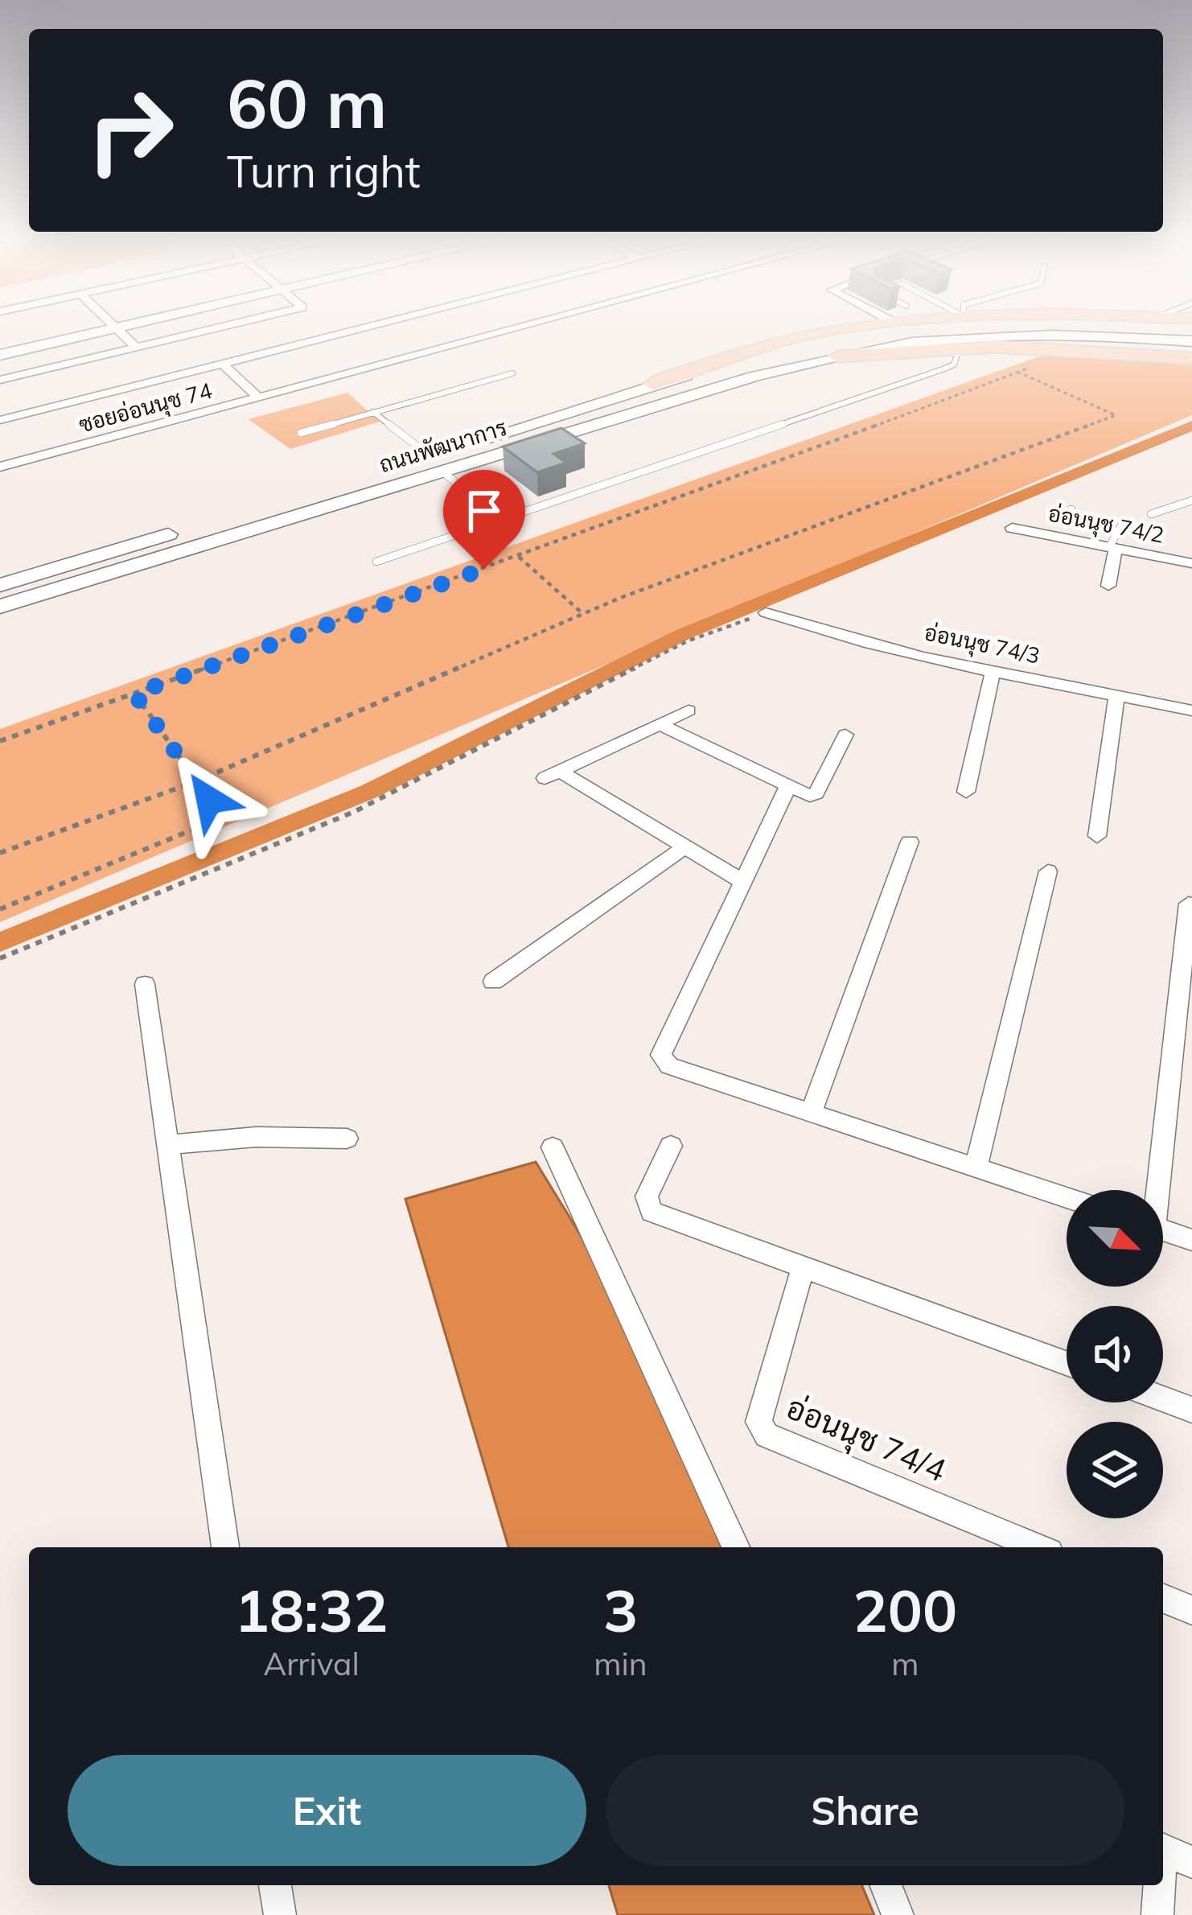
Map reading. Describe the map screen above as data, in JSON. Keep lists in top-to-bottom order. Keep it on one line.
{"streets":{"main road":["ถนนพัฒนาการ"],"street":["ซอยอ่อนนุช 74","อ่อนนุช 74/2","อ่อนนุช 74/3","อ่อนนุช 74/4"]},"north":"bottom right","page":{"turn":["60 m","Turn right"],"eta":["18:32","Arrival","3","min","200","m"],"buttons":["Exit","Share"]}}
